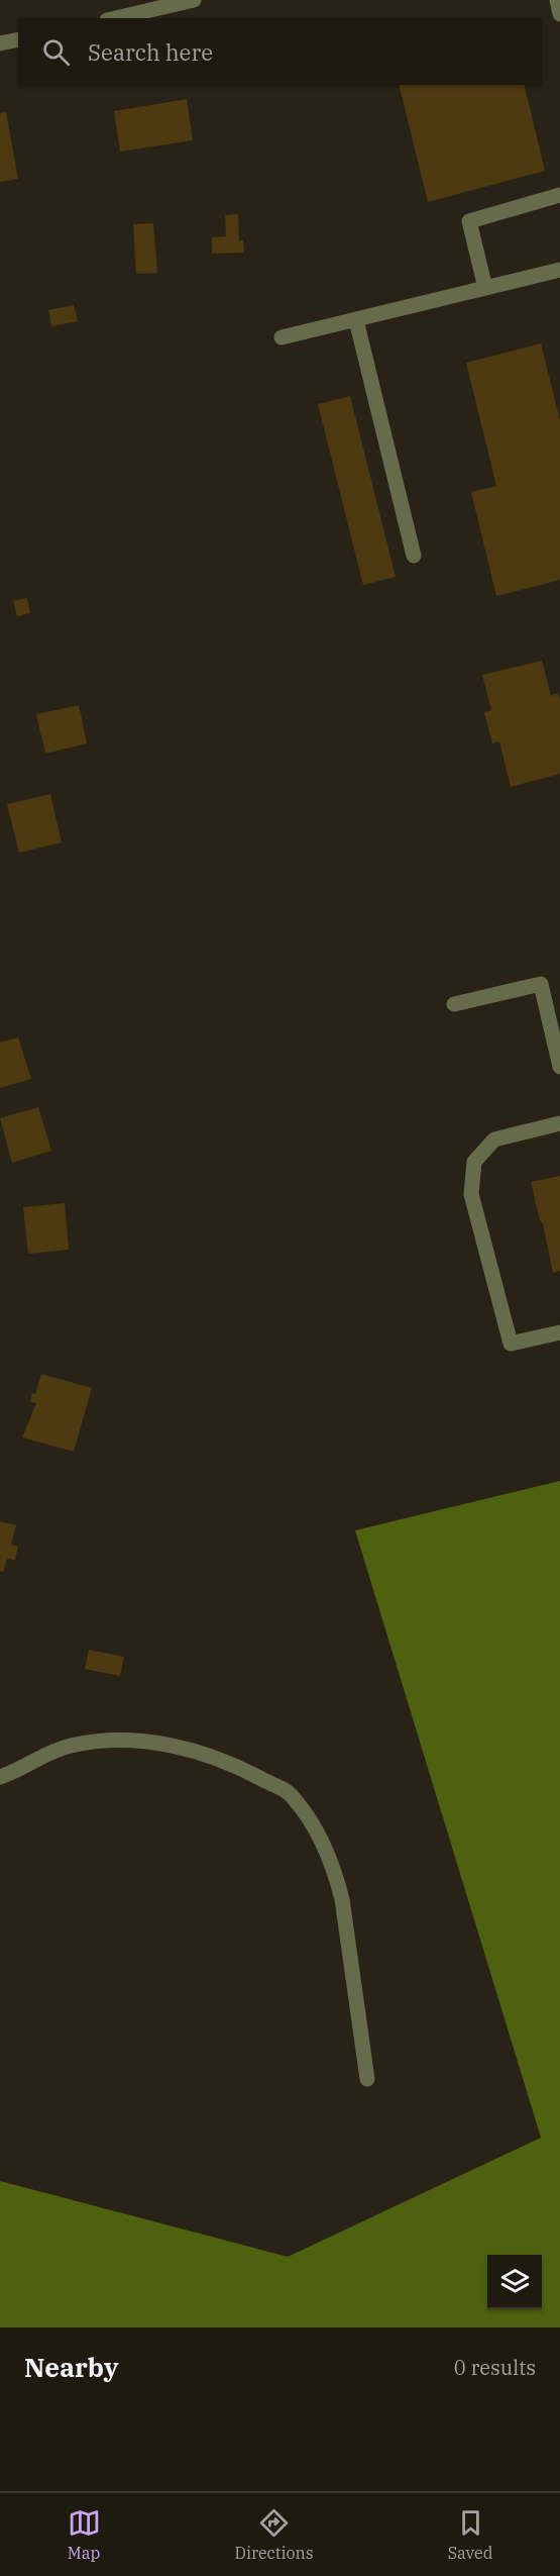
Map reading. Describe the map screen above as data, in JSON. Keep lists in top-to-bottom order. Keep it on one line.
{"page":{"search":"Search here","heading":["Nearby","0 results"],"nav":["Map","Directions","Saved"]}}
